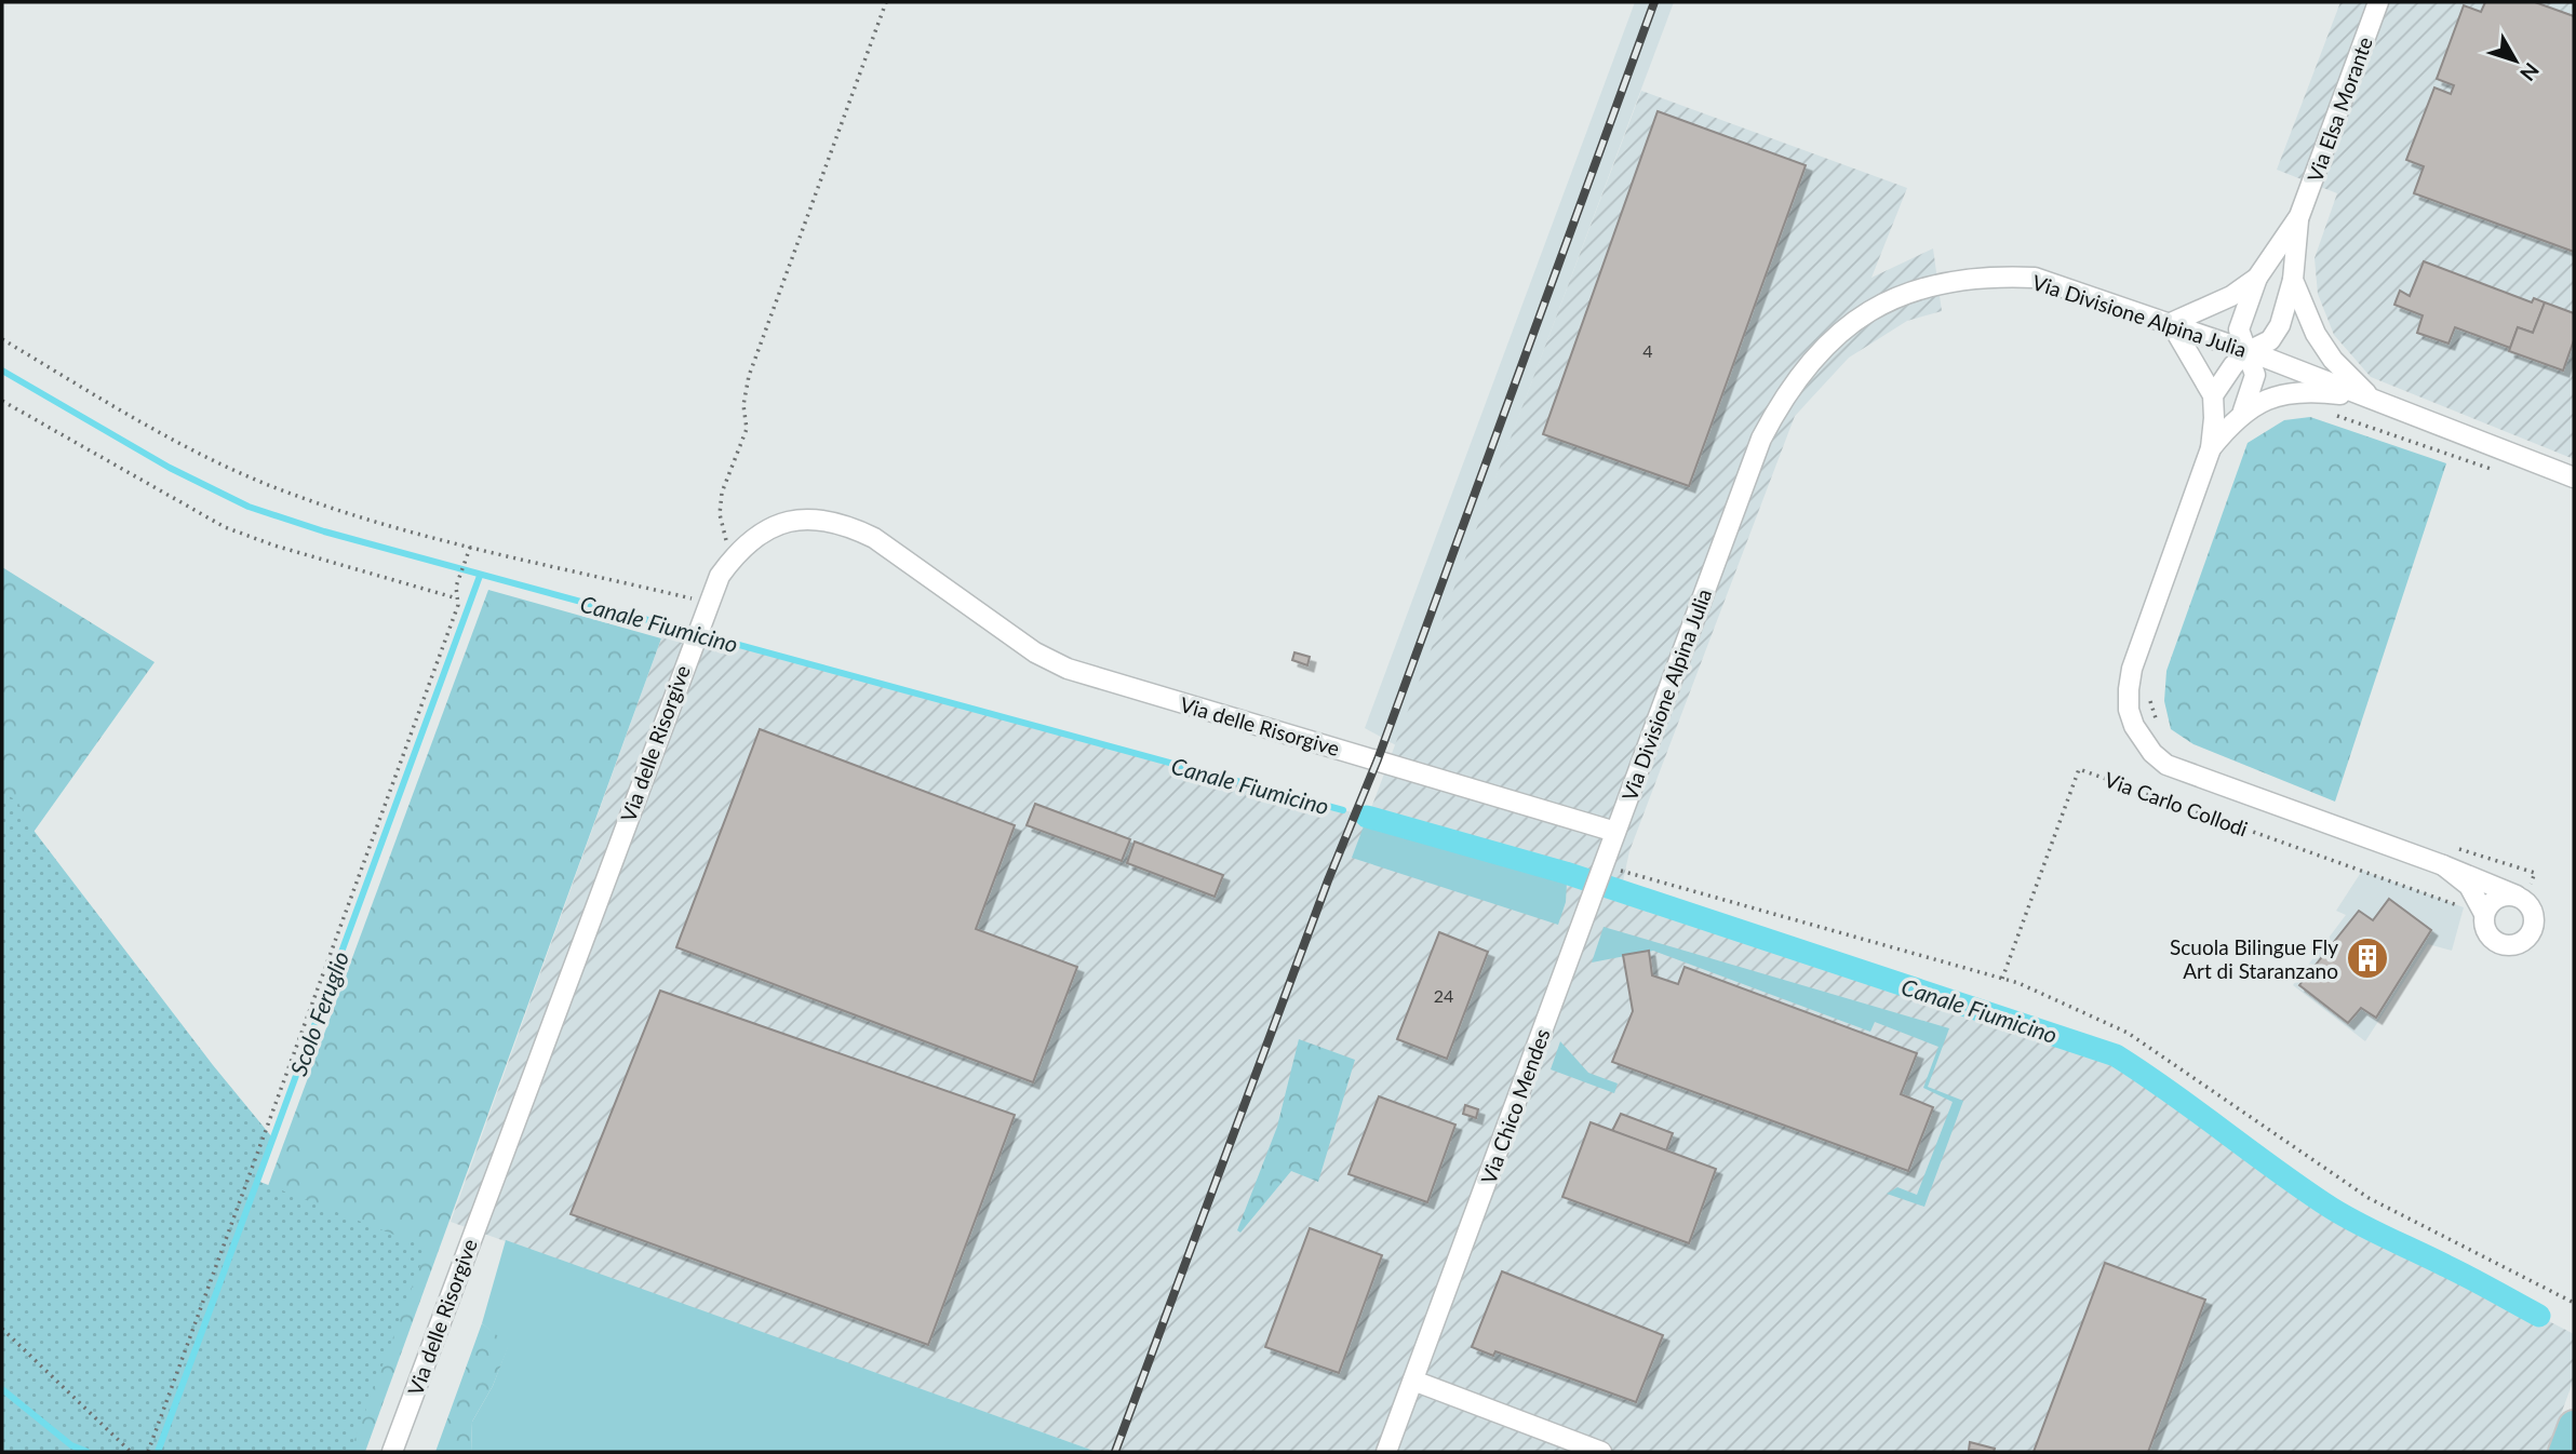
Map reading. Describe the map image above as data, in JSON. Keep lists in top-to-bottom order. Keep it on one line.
{"streets":{"street":["Via Elsa Morante","Via Divisione Alpina Julia","Via delle Risorgive","Via Carlo Collodi","Via Chico Mendes"]},"crossings":[["Via Elsa Morante","Via Divisione Alpina Julia"],["Via Elsa Morante","Via Carlo Collodi"],["Via Divisione Alpina Julia","Via delle Risorgive"],["Via Divisione Alpina Julia","Via Carlo Collodi"],["Via Divisione Alpina Julia","Via Chico Mendes"],["Via delle Risorgive","Via Chico Mendes"]],"water":["Canale Fiumicino","Scolo Feruglio"],"places":{"building":["Scuola Bilingue Fly Art di Staranzano"]},"house_numbers":["4","24"],"north":"bottom right"}
